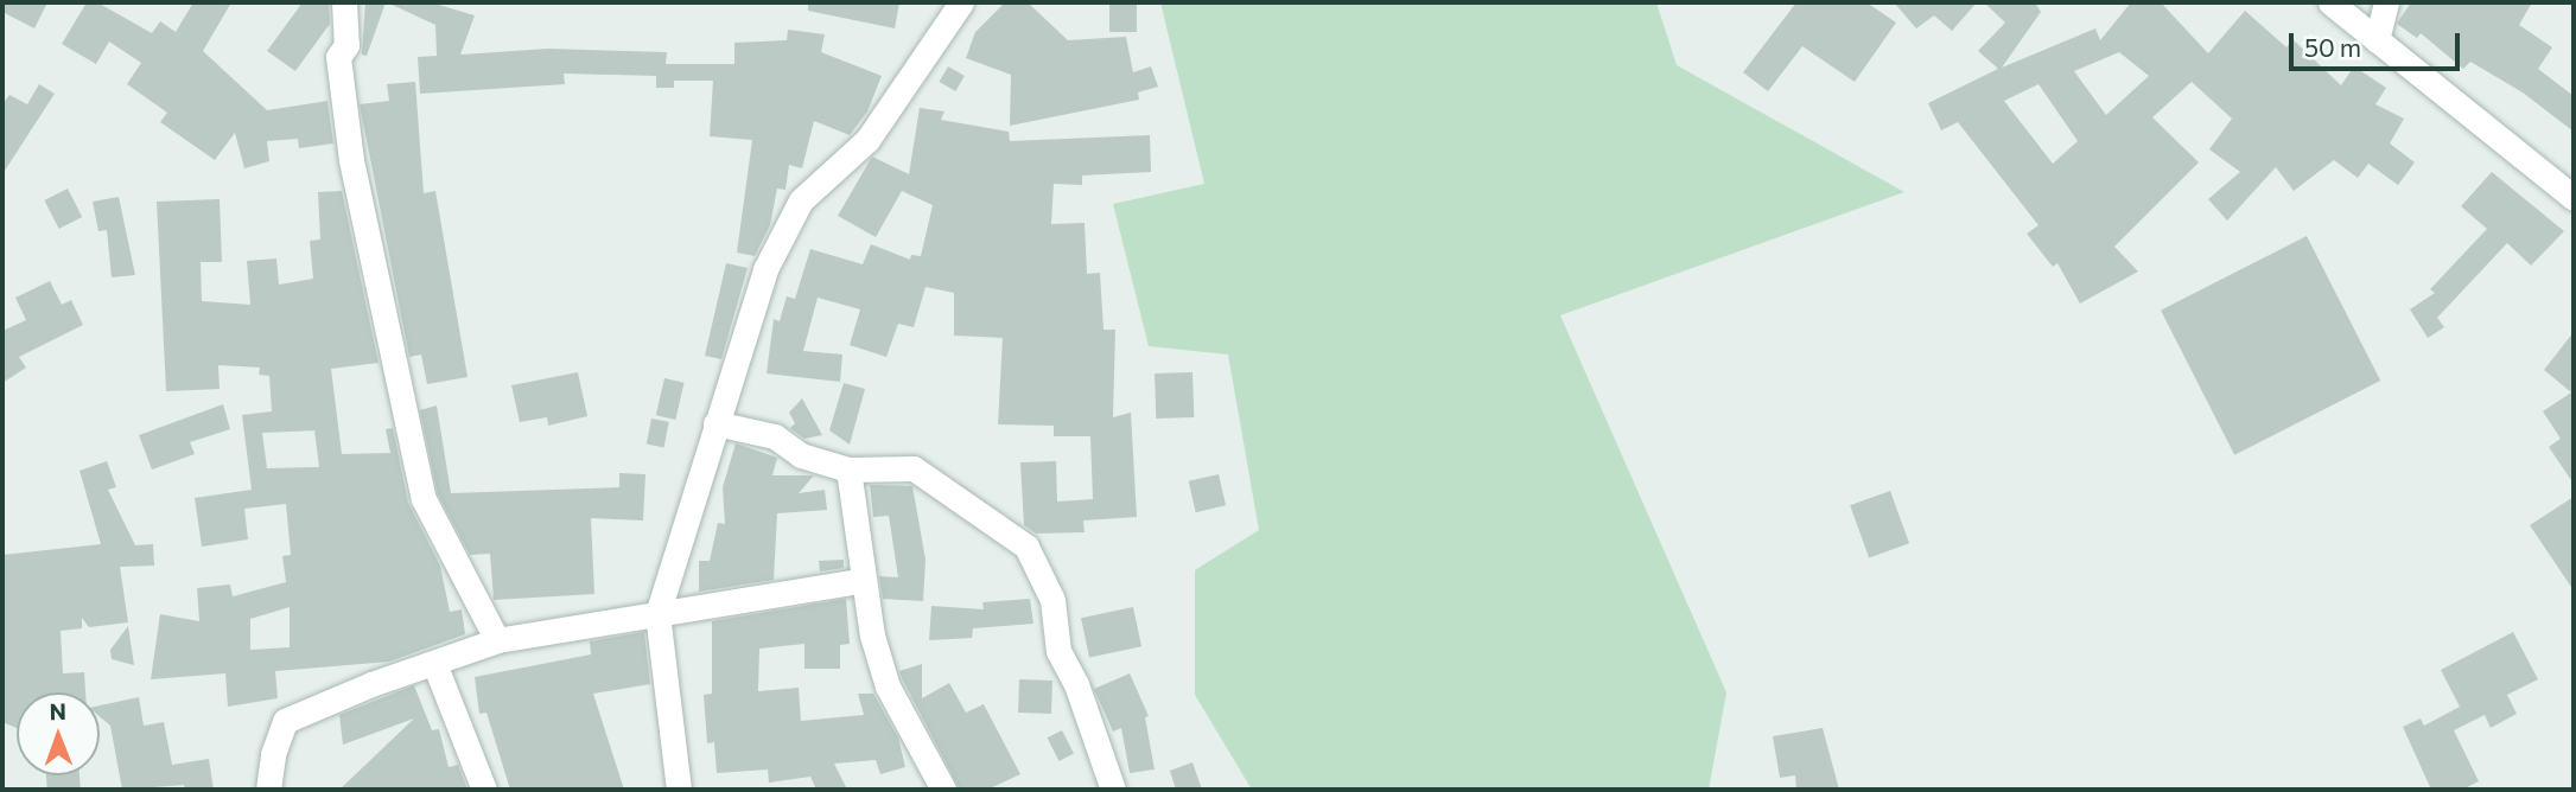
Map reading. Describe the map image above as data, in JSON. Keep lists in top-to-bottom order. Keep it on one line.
{"scale_bar":"50 m","north":"top"}
